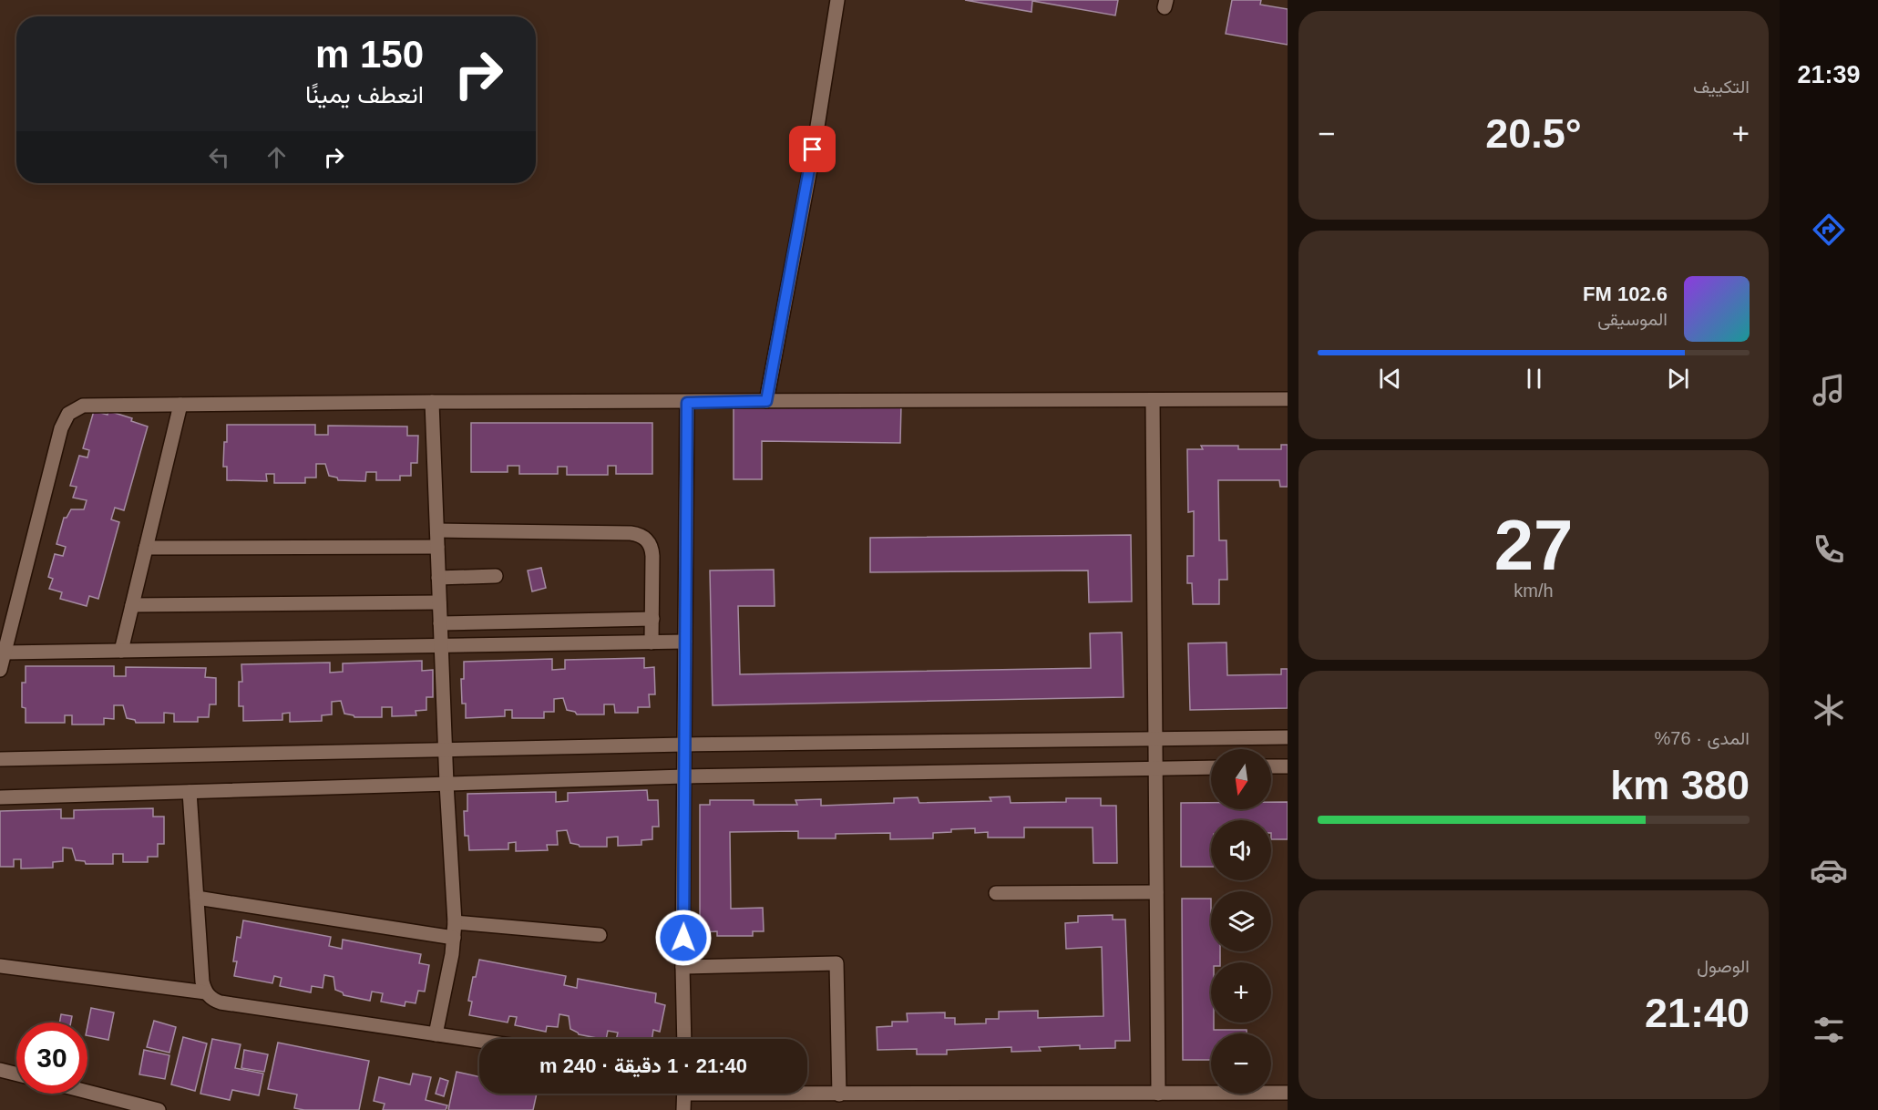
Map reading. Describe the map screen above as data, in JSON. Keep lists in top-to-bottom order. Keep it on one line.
{"north":"bottom","page":{"tabs":"21:39","tile":["التكييف",["27","km/h"],["المدى · 76%","380 km"],["الوصول","21:40"]],"turn":["150 m","انعطف يمينًا"],"heat":["−","20.5°","+"],"song":["102.6 FM","الموسيقى"],"map_buttons":["+","−"],"limit":"30","trip":"21:40 · 1 دقيقة · 240 m"}}
